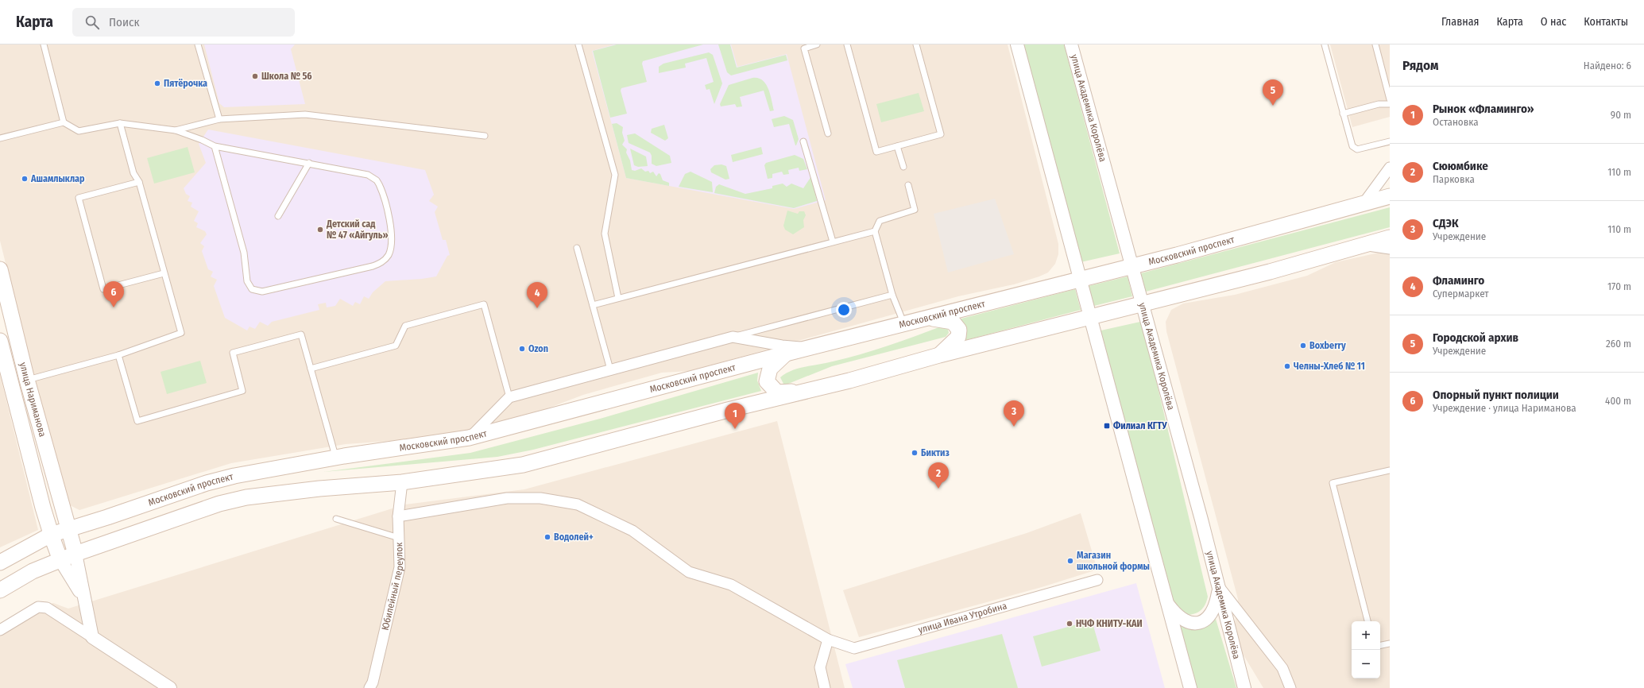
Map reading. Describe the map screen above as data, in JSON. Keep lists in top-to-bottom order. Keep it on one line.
{"streets":{"main road":["Московский проспект","улица Нариманова"],"street":["улица Академика Королёва","Юбилейный переулок","улица Ивана Утробина"]},"crossings":[["улица Академика Королёва","Московский проспект"],["Московский проспект","улица Нариманова"],["Юбилейный переулок","улица Ивана Утробина"]],"places":{"other":["Школа № 56","Пятёрочка","Ашамлыклар","Детский сад № 47 «Айгуль»","Boxberry","Ozon","Челны-Хлеб № 11","Биктиз","Водолей+","Магазин школьной формы","НЧФ КНИТУ-КАИ"],"transit":["Филиал КГТУ"]},"page":{"header":"Карта","search":"Поиск","nav":["Главная","Карта","О нас","Контакты"],"heading":["Рядом","Найдено: 6"],"pins":["5","6","4","3","1","2"],"list":[{"mark":"1","name":"Рынок «Фламинго»","note":"Остановка","value":"90 m"},{"mark":"2","name":"Сююмбике","note":"Парковка","value":"110 m"},{"mark":"3","name":"СДЭК","note":"Учреждение","value":"110 m"},{"mark":"4","name":"Фламинго","note":"Супермаркет","value":"170 m"},{"mark":"5","name":"Городской архив","note":"Учреждение","value":"260 m"},{"mark":"6","name":"Опорный пункт полиции","note":"Учреждение · улица Нариманова","value":"400 m"}],"map_buttons":["+","−"]}}
